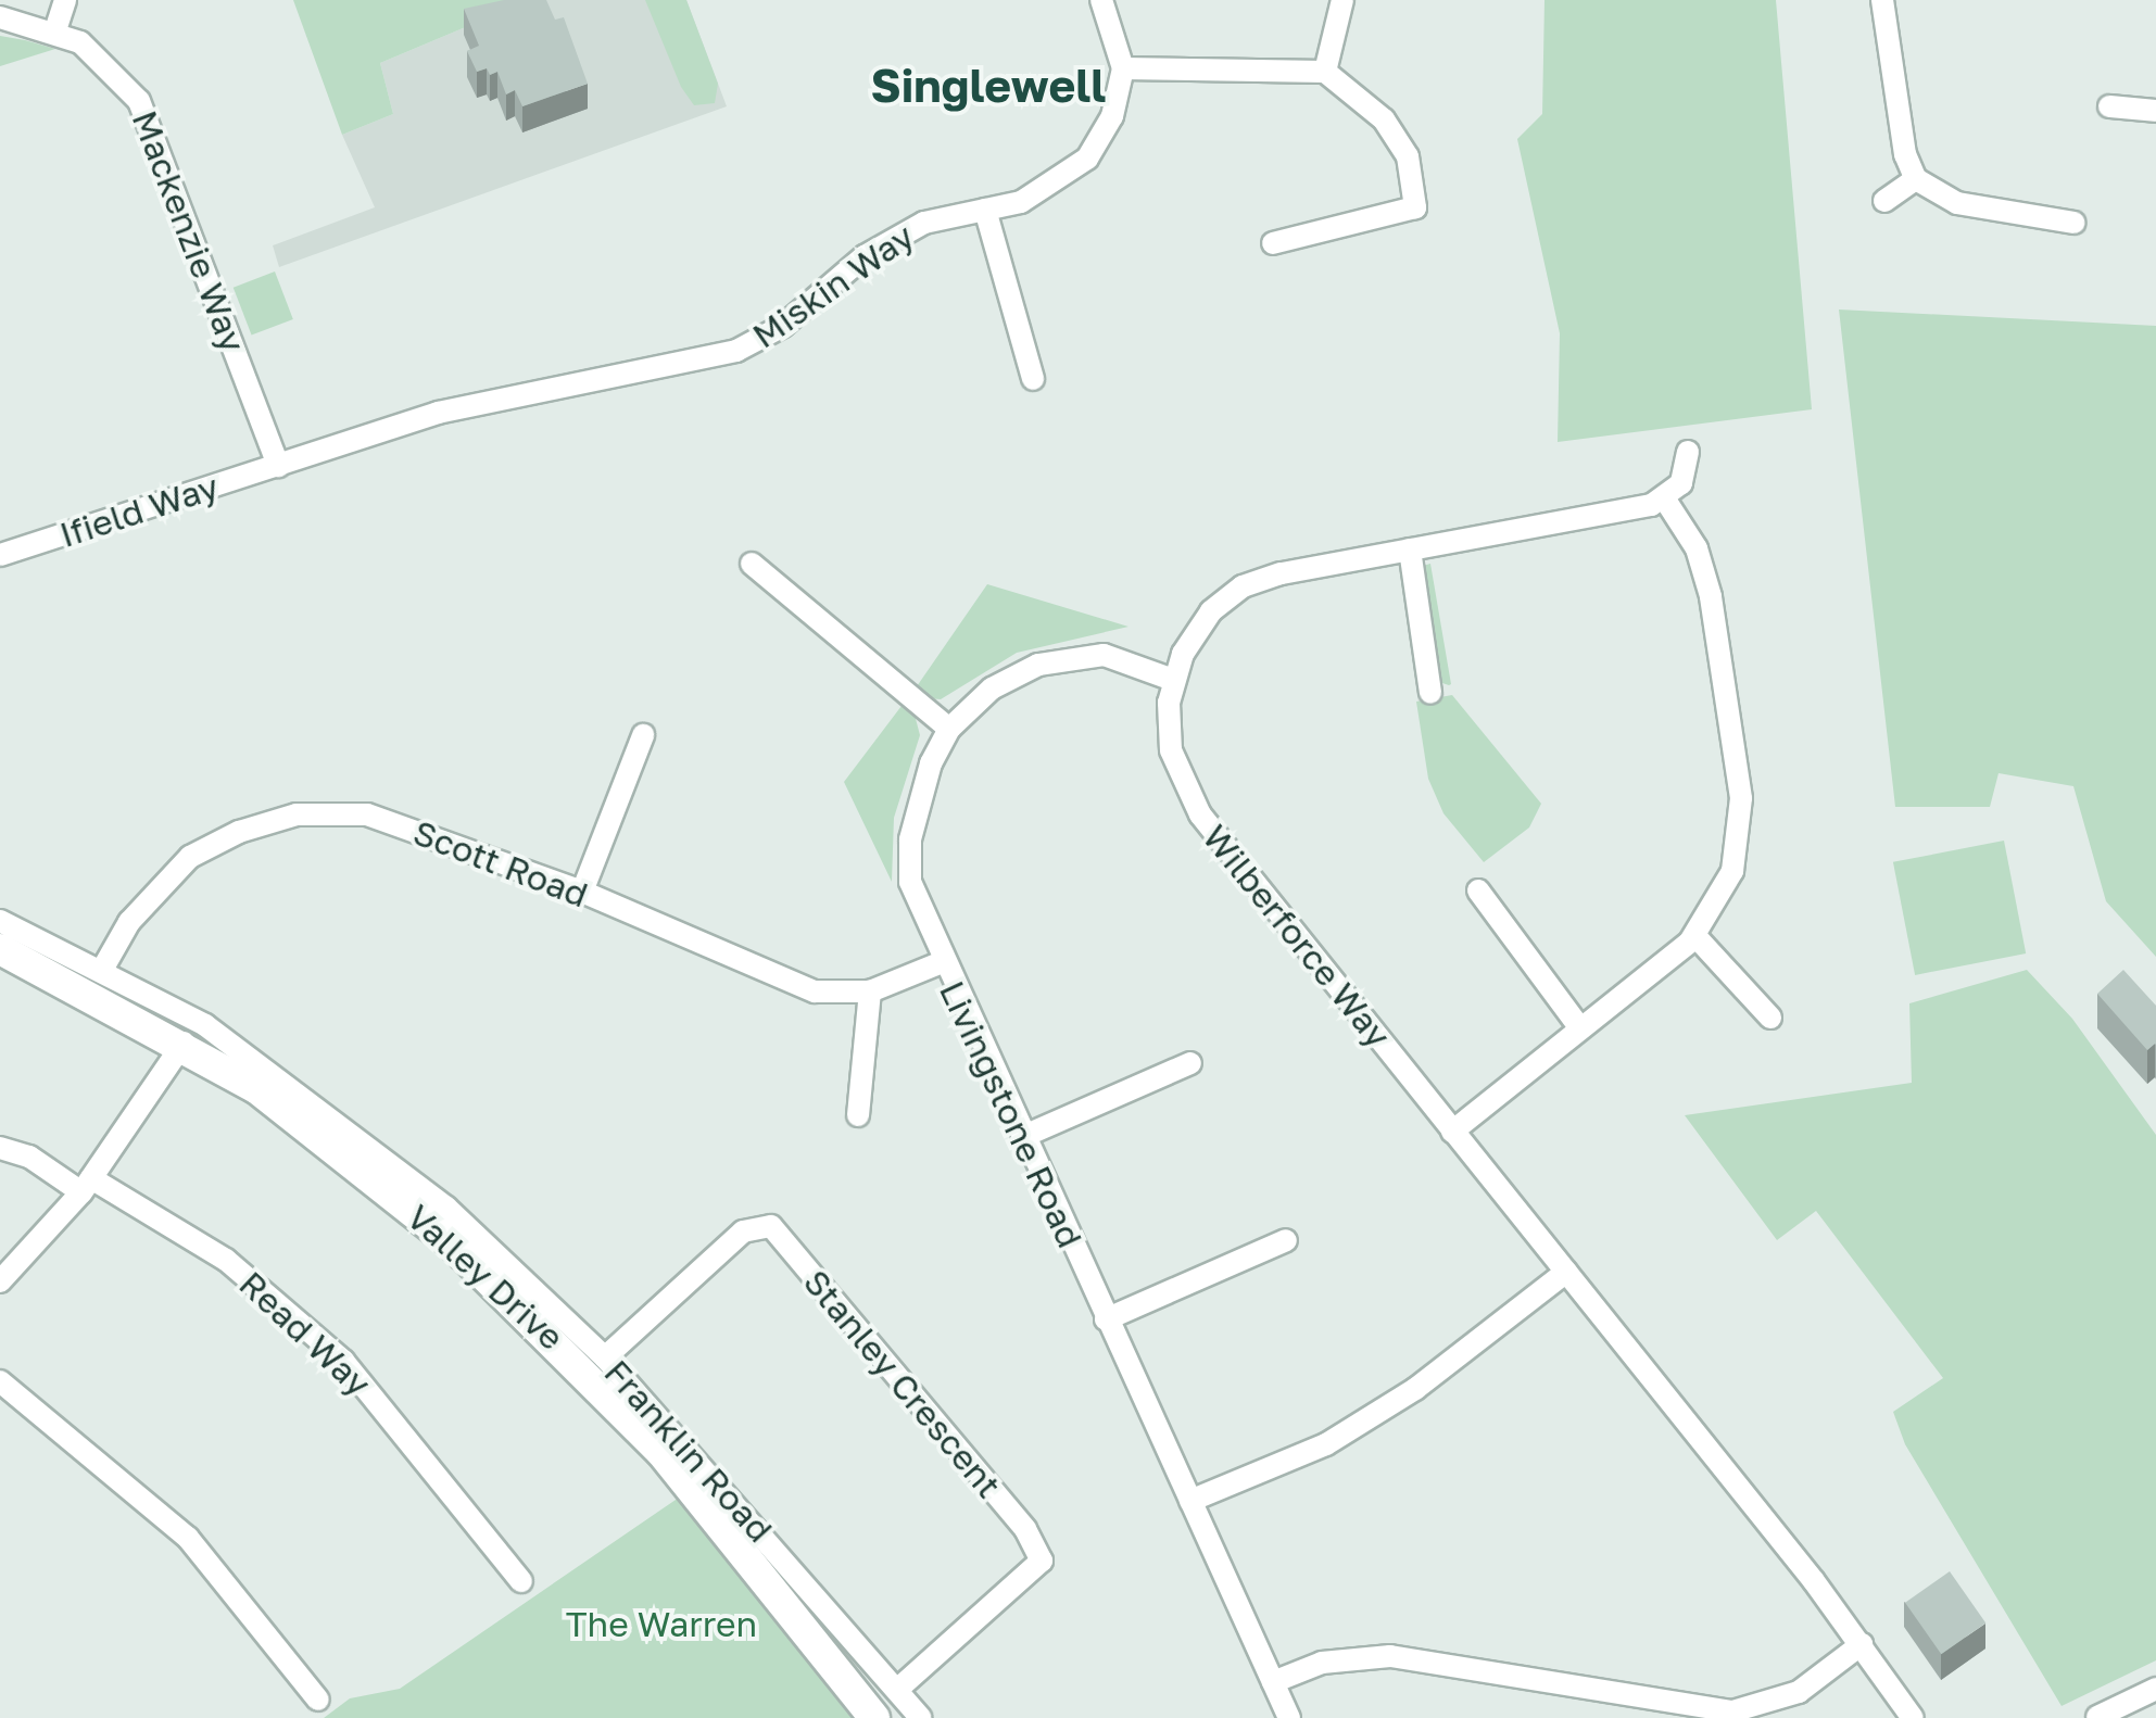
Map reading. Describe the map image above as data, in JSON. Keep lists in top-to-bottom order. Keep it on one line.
{"streets":{"street":["Mackenzie Way","Miskin Way","Ifield Way","Scott Road","Wilberforce Way","Livingstone Road","Valley Drive","Read Way","Stanley Crescent","Franklin Road"]},"crossings":[["Mackenzie Way","Miskin Way"],["Mackenzie Way","Ifield Way"],["Miskin Way","Ifield Way"],["Scott Road","Livingstone Road"],["Scott Road","Franklin Road"],["Wilberforce Way","Livingstone Road"],["Stanley Crescent","Franklin Road"]],"districts":["Singlewell"],"parks":["The Warren"]}
